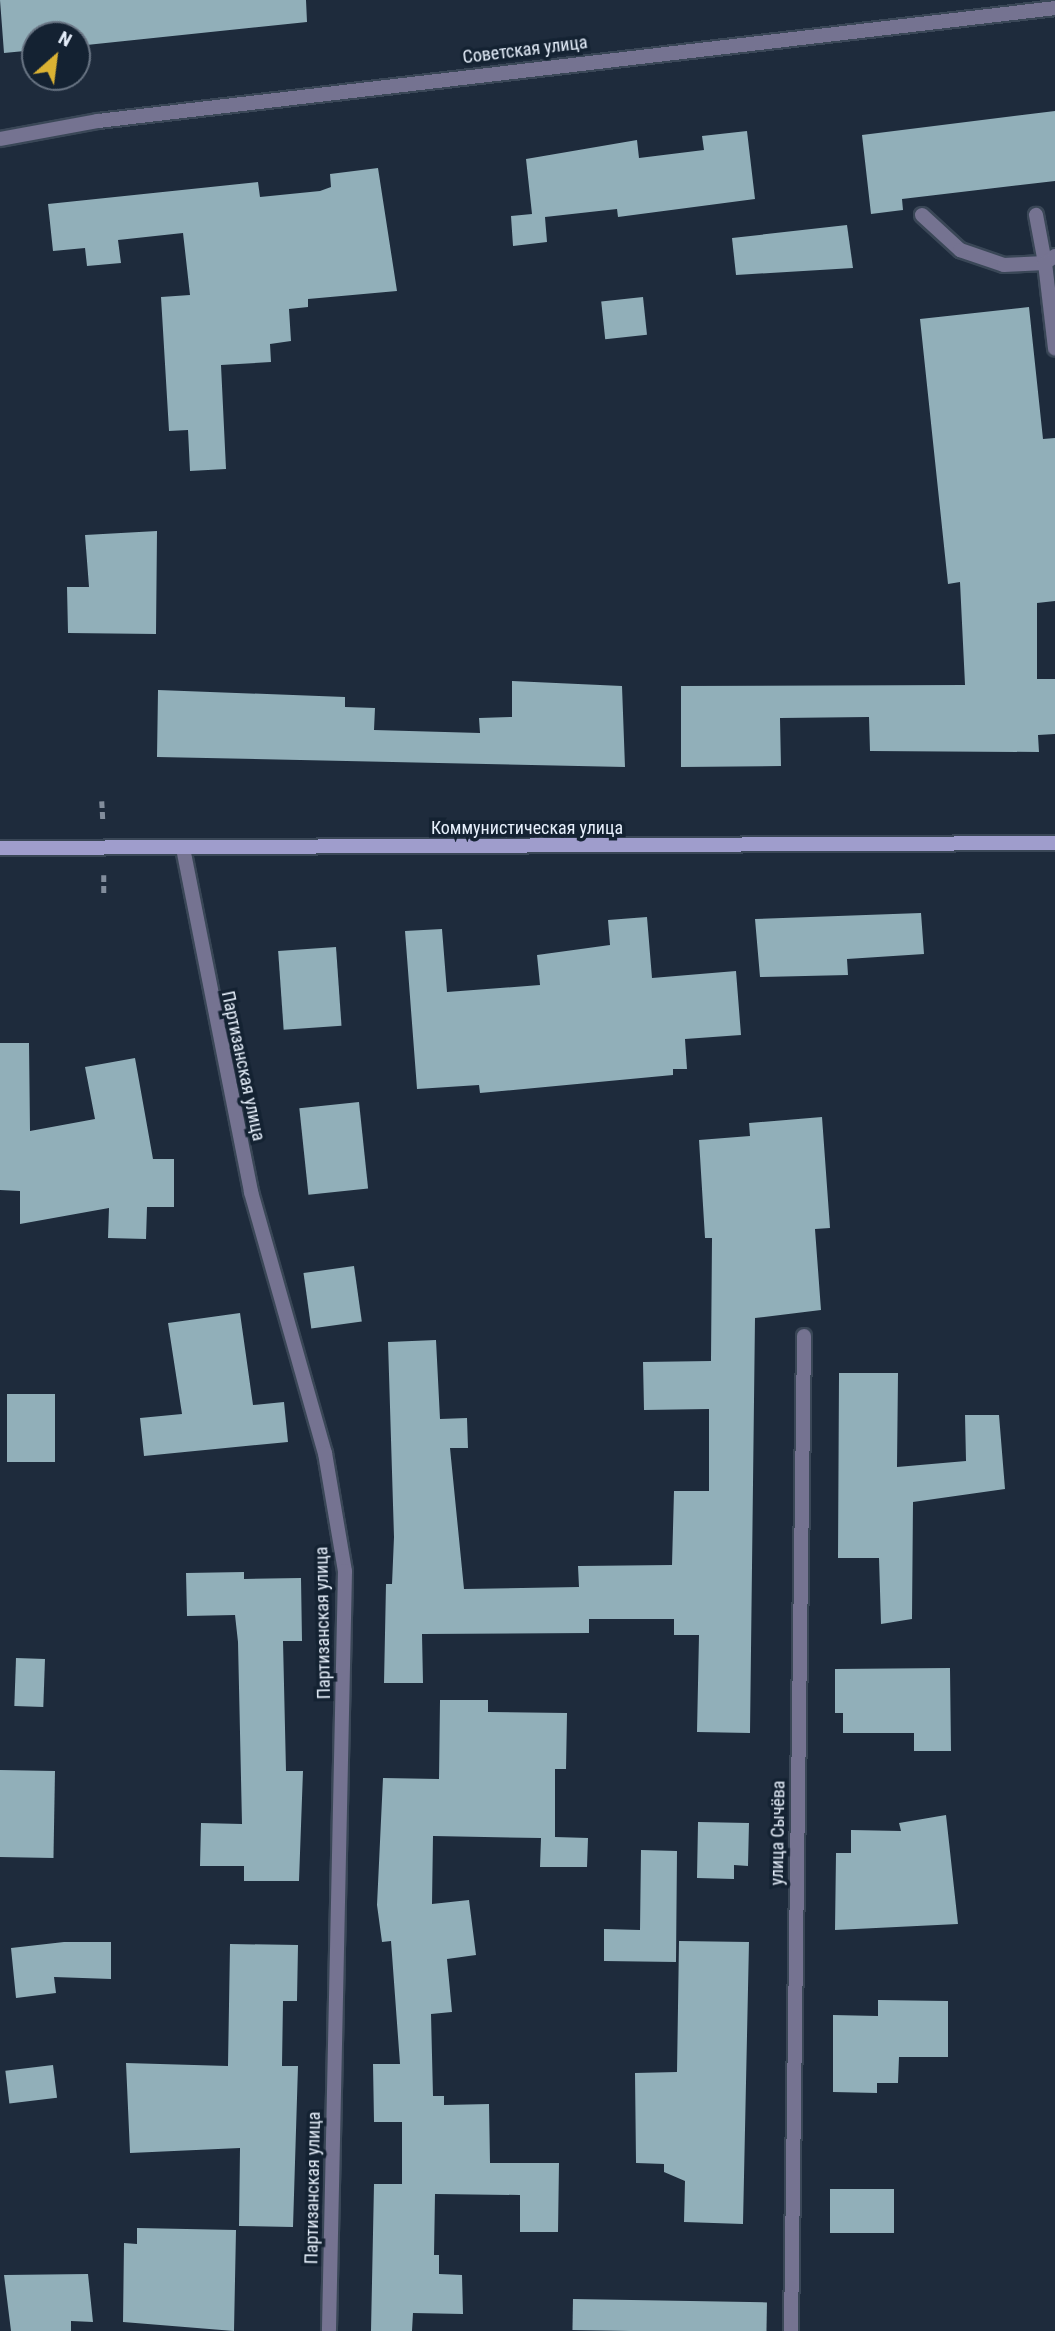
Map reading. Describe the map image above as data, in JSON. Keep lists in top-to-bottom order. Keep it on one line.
{"streets":{"main road":["Коммунистическая улица"],"street":["Советская улица","Партизанская улица","улица Сычёва"]},"crossings":[["Коммунистическая улица","Партизанская улица"]],"north":"top right"}
